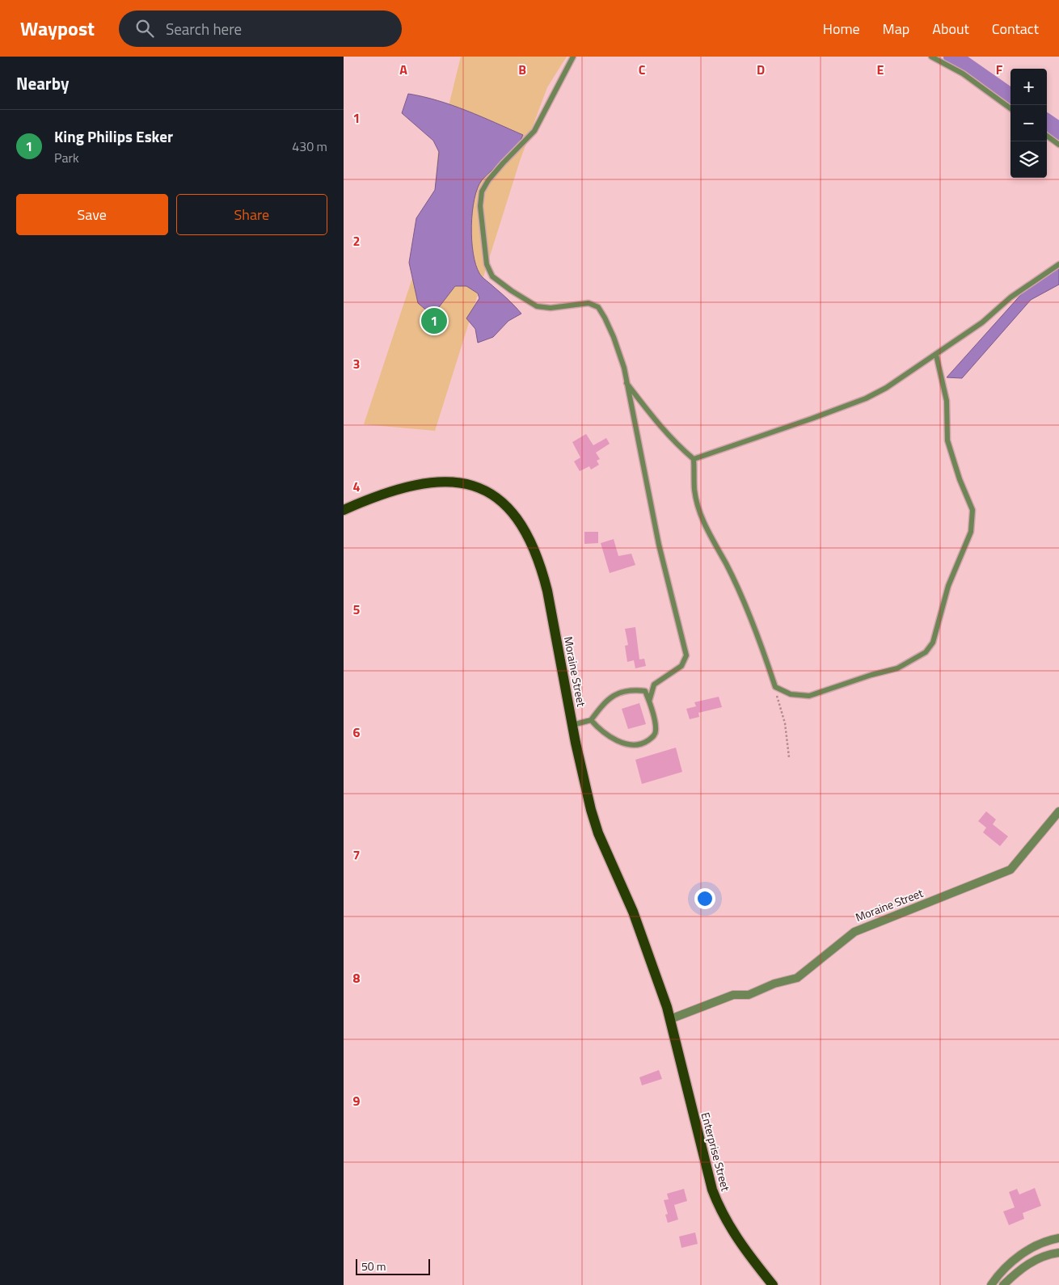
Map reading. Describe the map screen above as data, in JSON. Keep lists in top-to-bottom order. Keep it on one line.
{"streets":{"main road":["Moraine Street","Enterprise Street"]},"crossings":[["Moraine Street","Enterprise Street"]],"scale_bar":"50 m","page":{"header":"Waypost","search":"Search here","nav":["Home","Map","About","Contact"],"heading":"Nearby","map_buttons":["+","−"],"list":[{"mark":"1","name":"King Philips Esker","note":"Park","value":"430 m"}],"buttons":["Save","Share"],"pins":"1","scale":"50 m"},"grid":{"columns":["A","B","C","D","E","F"],"rows":["1","2","3","4","5","6","7","8","9"]}}
